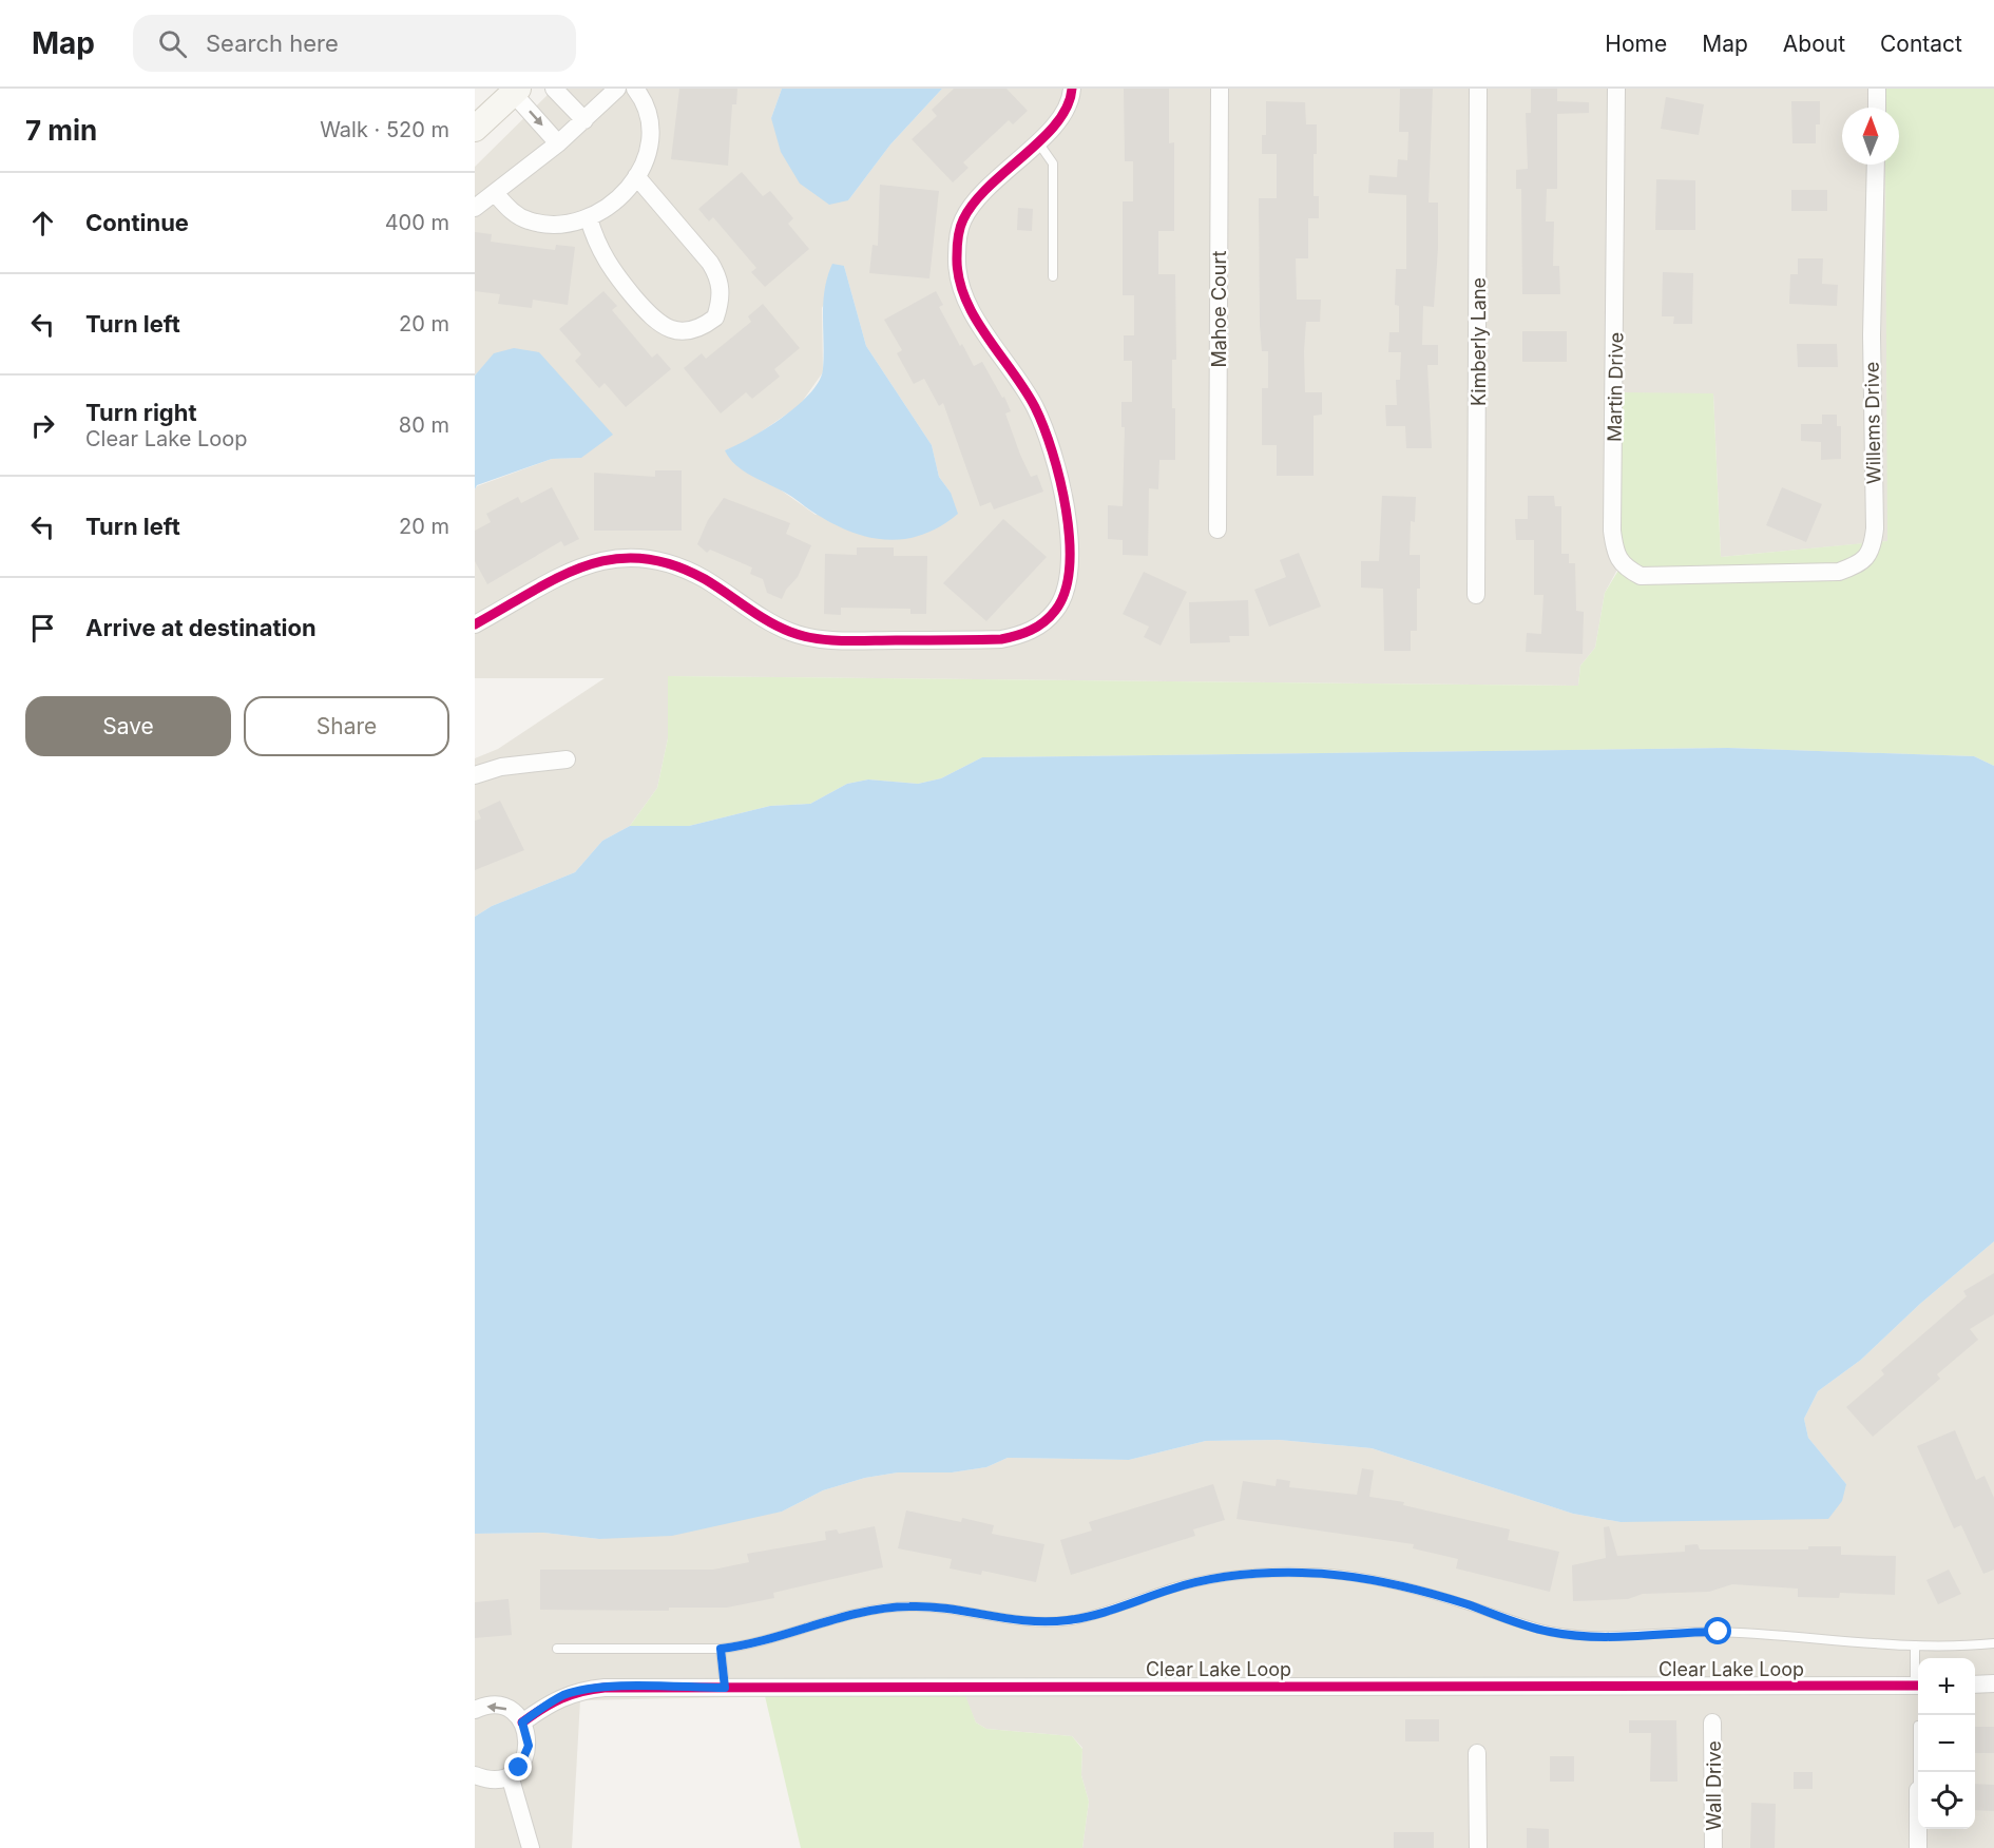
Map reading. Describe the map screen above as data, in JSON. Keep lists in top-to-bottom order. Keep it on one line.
{"streets":{"street":["Mahoe Court","Kimberly Lane","Martin Drive","Willems Drive","Clear Lake Loop","Wall Drive"]},"crossings":[["Martin Drive","Willems Drive"]],"north":"top","page":{"header":"Map","search":"Search here","nav":["Home","Map","About","Contact"],"heading":["7 min","Walk · 520 m"],"list":[["Continue","400 m"],["Turn left","20 m"],["Turn right","Clear Lake Loop","80 m"],["Turn left","20 m"],"Arrive at destination"],"buttons":["Save","Share"],"map_buttons":["+","−"]}}
